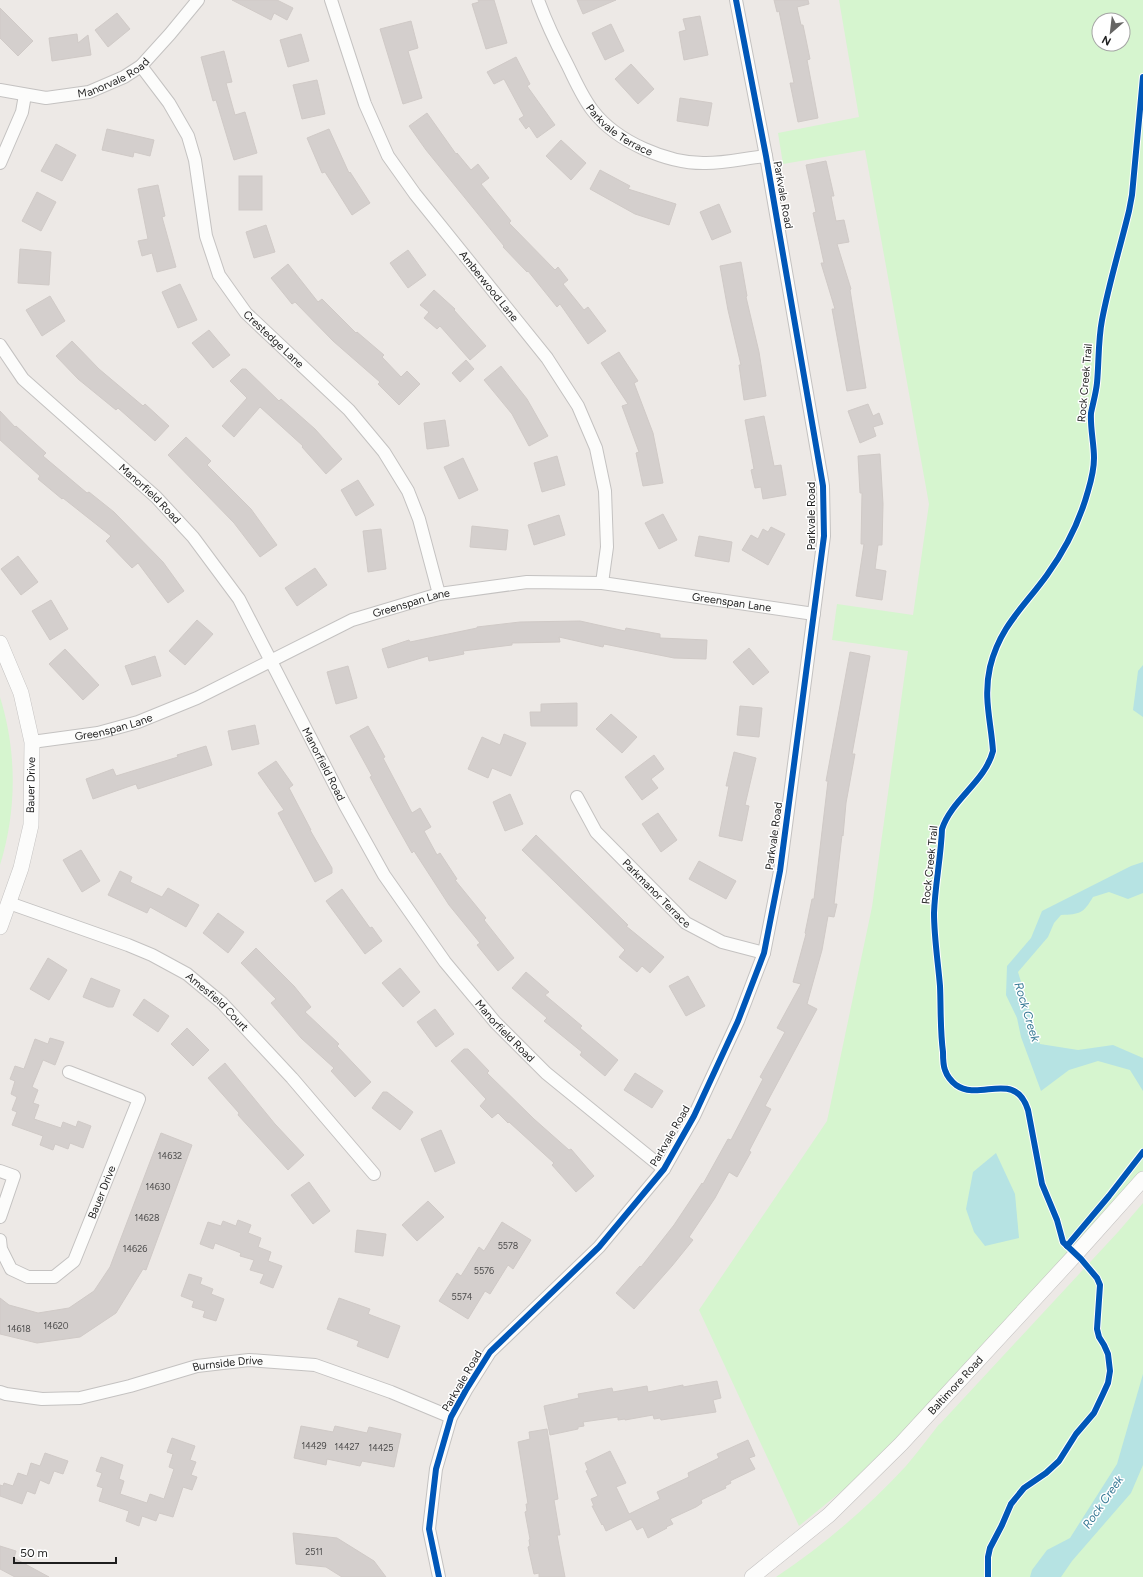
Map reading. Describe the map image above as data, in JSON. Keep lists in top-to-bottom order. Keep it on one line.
{"streets":{"street":["Manorvale Road","Parkvale Terrace","Parkvale Road","Amberwood Lane","Crestedge Lane","Manorfield Road","Greenspan Lane","Bauer Drive","Parkmanor Terrace","Amesfield Court","Burnside Drive","Baltimore Road"],"cycle path":["Rock Creek Trail"]},"crossings":[["Manorvale Road","Crestedge Lane"],["Parkvale Terrace","Parkvale Road"],["Parkvale Road","Manorfield Road"],["Parkvale Road","Greenspan Lane"],["Parkvale Road","Parkmanor Terrace"],["Parkvale Road","Burnside Drive"],["Amberwood Lane","Greenspan Lane"],["Crestedge Lane","Greenspan Lane"],["Manorfield Road","Greenspan Lane"],["Greenspan Lane","Bauer Drive"],["Bauer Drive","Amesfield Court"]],"water":["Rock Creek"],"house_numbers":["14632","14630","14628","5578","14626","5576","5574","14620","14618","14429","14427","14425","2511"],"scale_bar":"50 m","north":"bottom left"}
